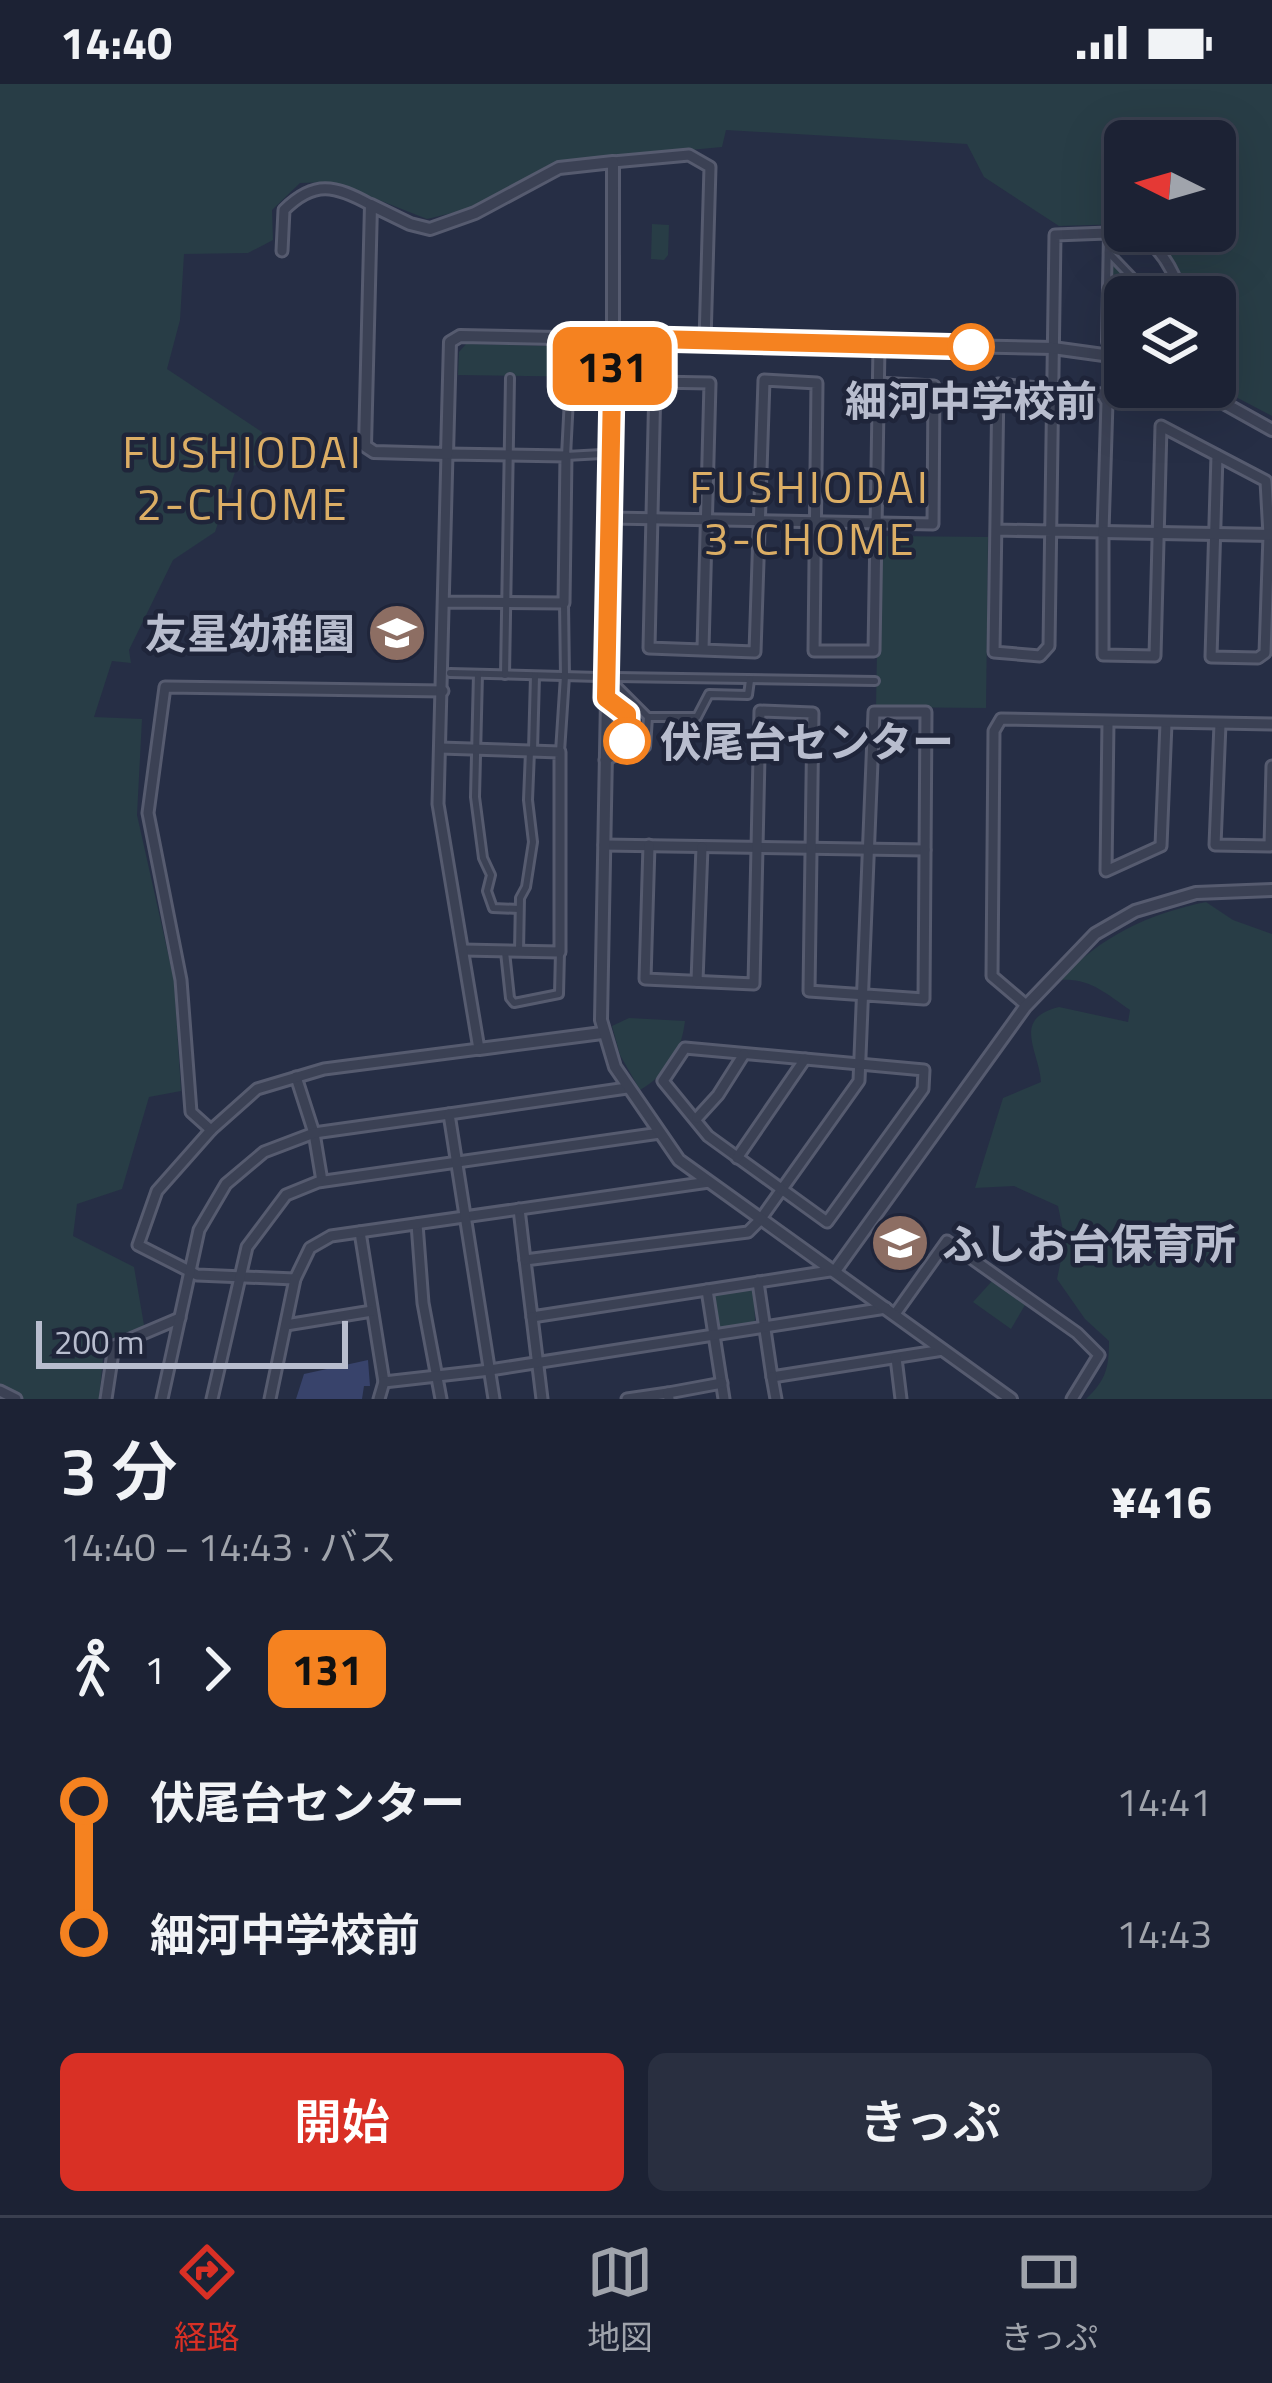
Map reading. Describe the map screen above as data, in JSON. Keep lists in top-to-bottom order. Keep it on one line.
{"districts":["FUSHIODAI 2-CHOME","FUSHIODAI 3-CHOME"],"places":{"other":["細河中学校前","伏尾台センター"],"school or university":["友星幼稚園","ふしお台保育所"]},"lines":["bus line 131"],"scale_bar":"200 m","north":"left","page":{"status":"14:40","on_map":"131","scale":"200 m","heading":["3 分","14:40 – 14:43 · バス","¥416"],"legs":["1","131"],"list":[{"name":"伏尾台センター","value":"14:41"},{"name":"細河中学校前","value":"14:43"}],"buttons":["開始","きっぷ"],"tabs":["経路","地図","きっぷ"]}}
